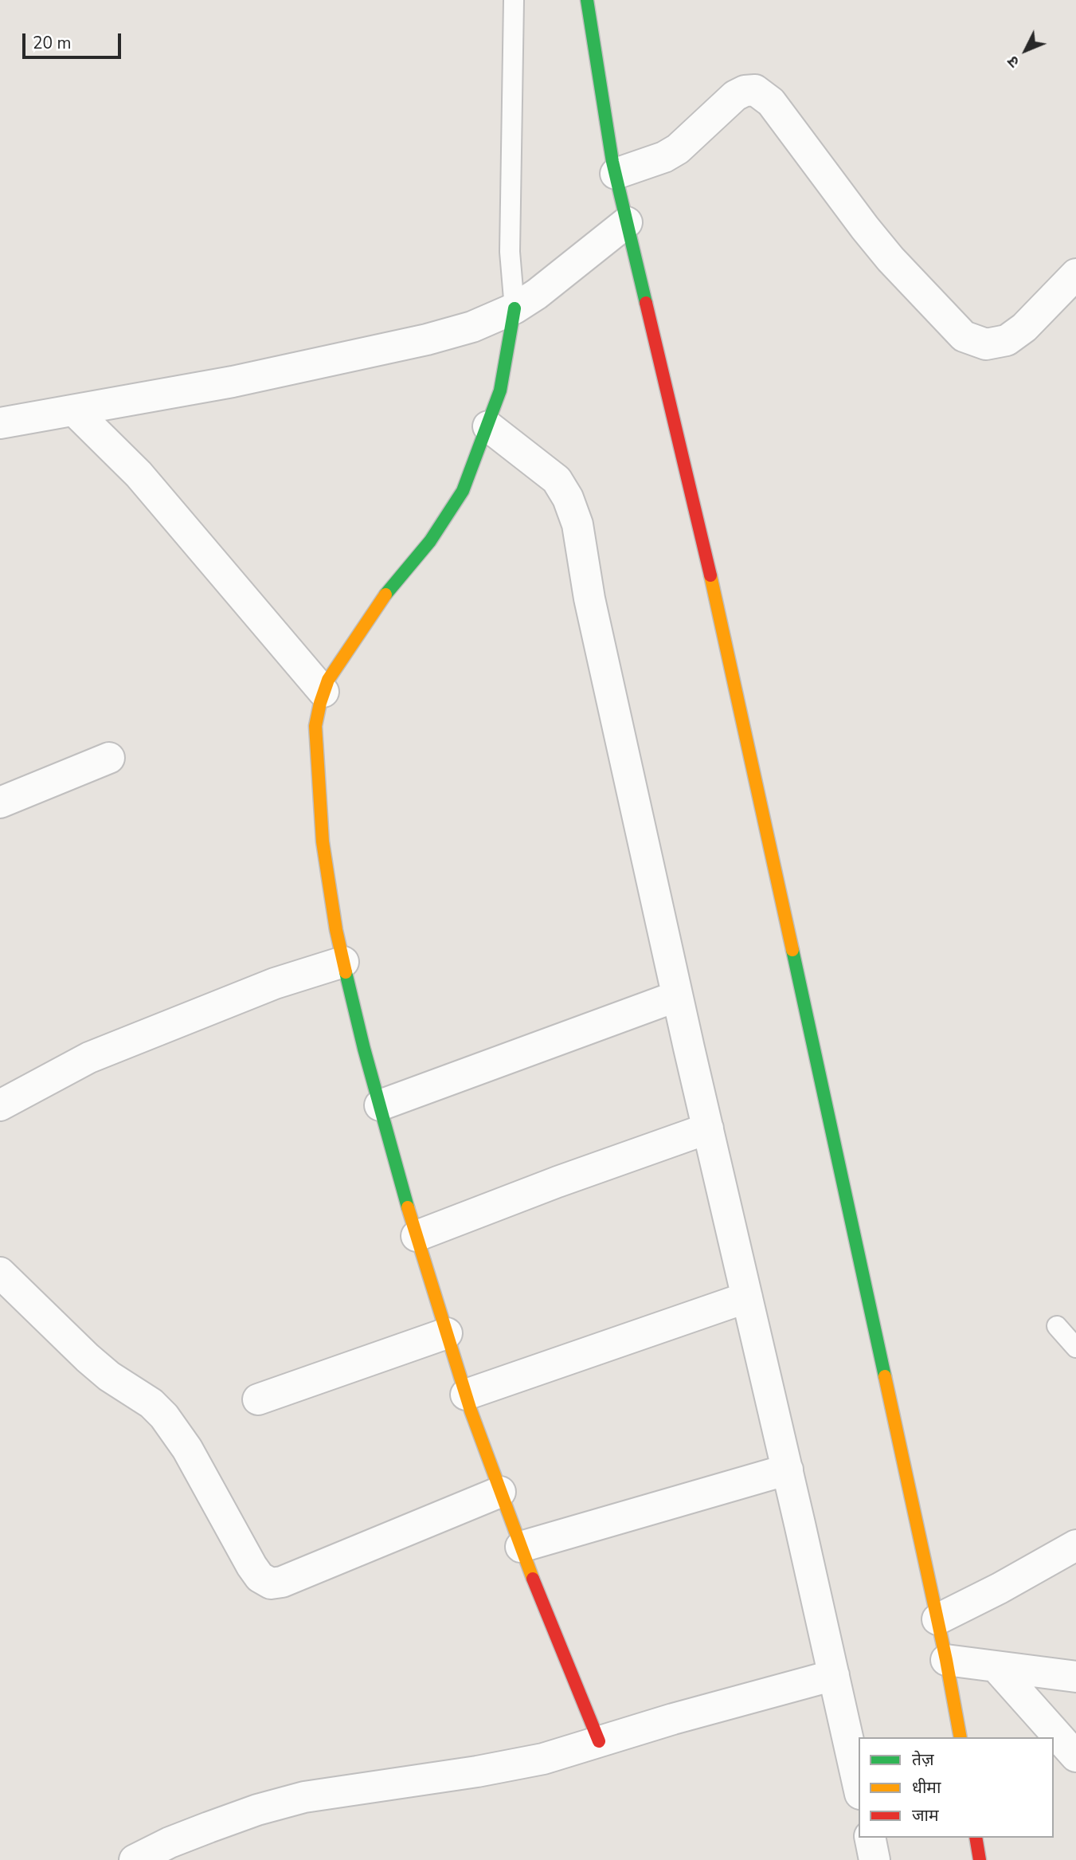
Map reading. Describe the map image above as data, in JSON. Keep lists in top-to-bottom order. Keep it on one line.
{"legend":["तेज़","धीमा","जाम"],"scale_bar":"20 m","north":"bottom left"}
